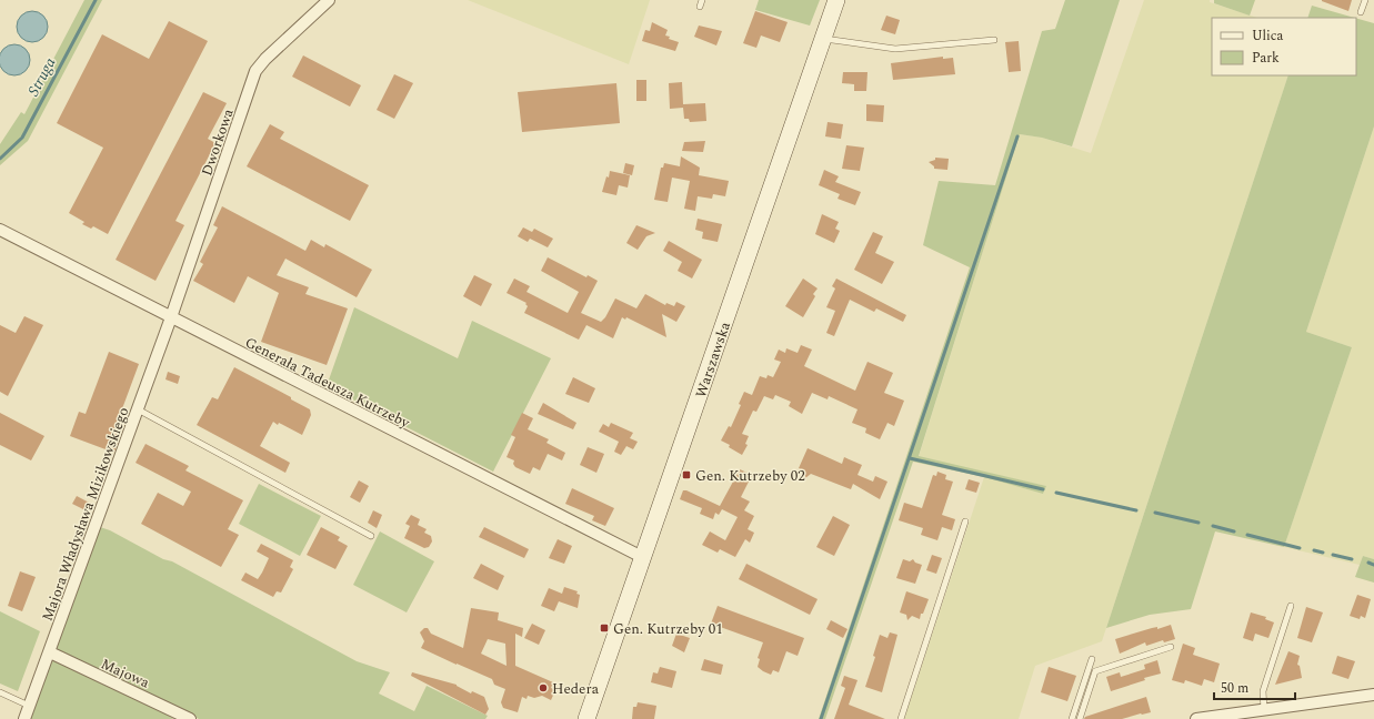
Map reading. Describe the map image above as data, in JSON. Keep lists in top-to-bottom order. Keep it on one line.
{"streets":{"main road":["Warszawska"],"street":["Dworkowa","Generała Tadeusza Kutrzeby","Majora Władysława Mizikowskiego","Majowa"]},"crossings":[["Dworkowa","Generała Tadeusza Kutrzeby"],["Dworkowa","Majora Władysława Mizikowskiego"],["Warszawska","Generała Tadeusza Kutrzeby"],["Generała Tadeusza Kutrzeby","Majora Władysława Mizikowskiego"],["Majora Władysława Mizikowskiego","Majowa"]],"water":["Struga"],"places":{"transit":["Gen. Kutrzeby 02","Gen. Kutrzeby 01"],"other":["Hedera"]},"legend":["Ulica","Park"],"scale_bar":"50 m"}
